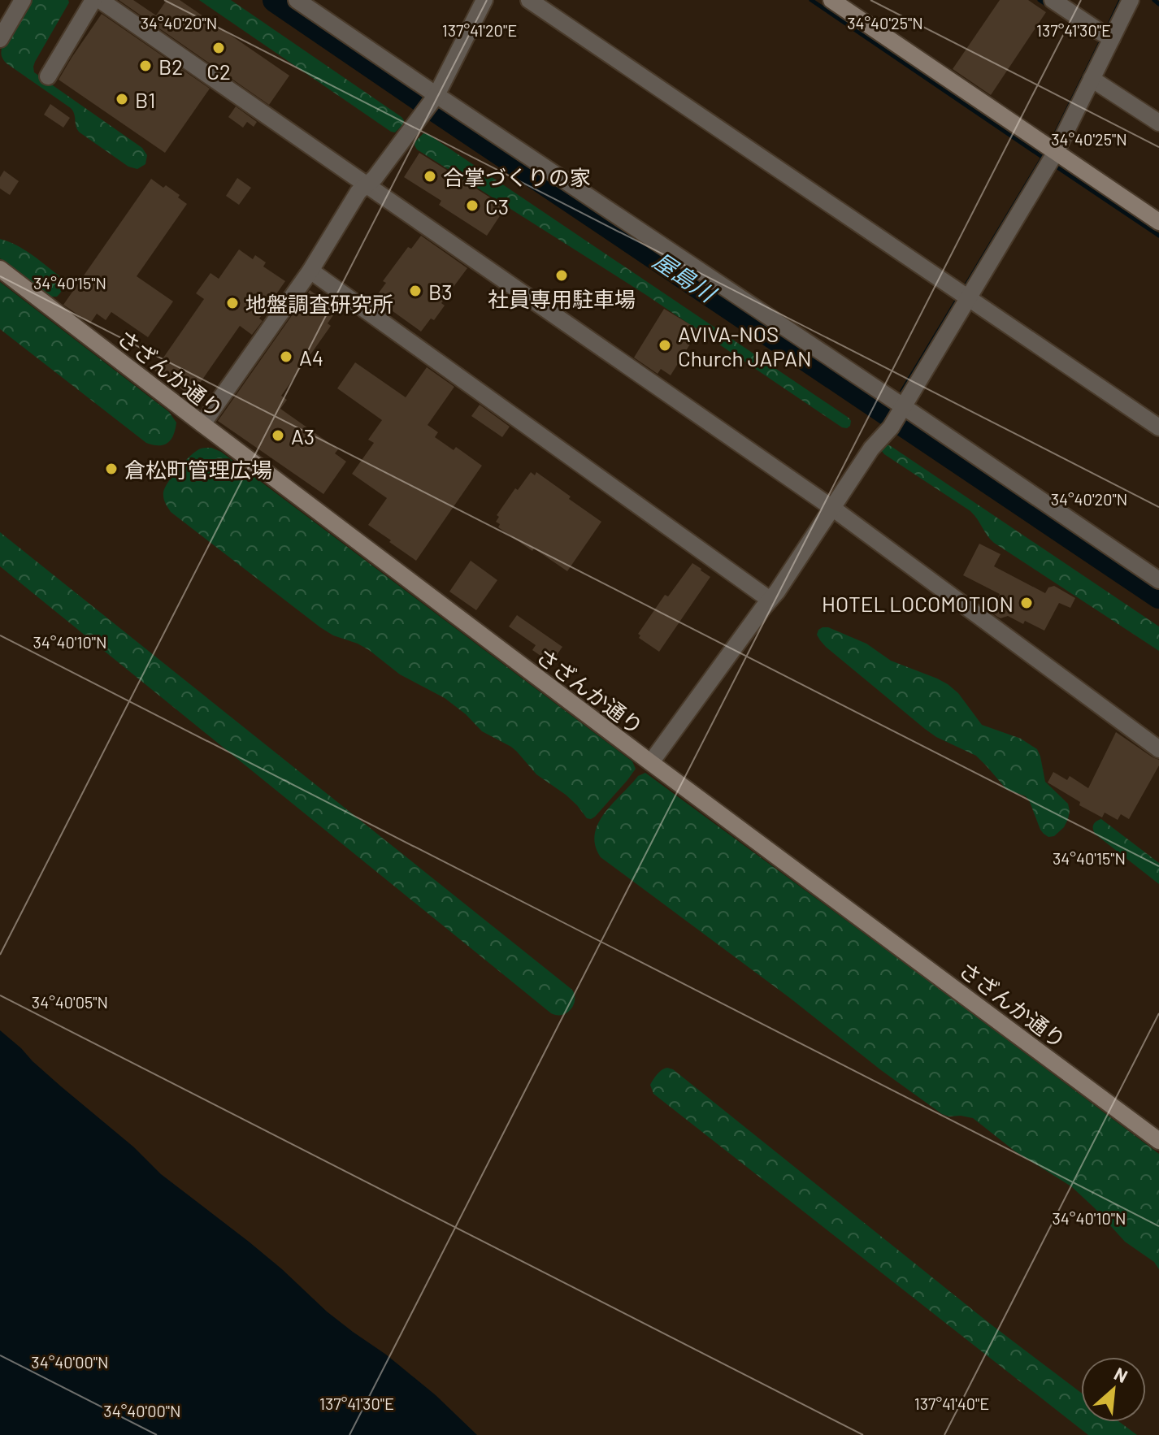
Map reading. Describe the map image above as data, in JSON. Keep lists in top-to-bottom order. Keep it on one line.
{"streets":{"street":["さざんか通り"]},"water":["屋島川"],"places":["C2","B2","B1","合掌づくりの家","C3","社員専用駐車場","B3","地盤調査研究所","AVIVA-NOS Church JAPAN","A4","A3","倉松町管理広場","HOTEL LOCOMOTION"],"north":"top right","coordinates":["34°40'20\"N","34°40'25\"N","137°41'20\"E","137°41'30\"E","34°40'15\"N","34°40'10\"N","34°40'05\"N","34°40'00\"N","137°41'40\"E"]}
